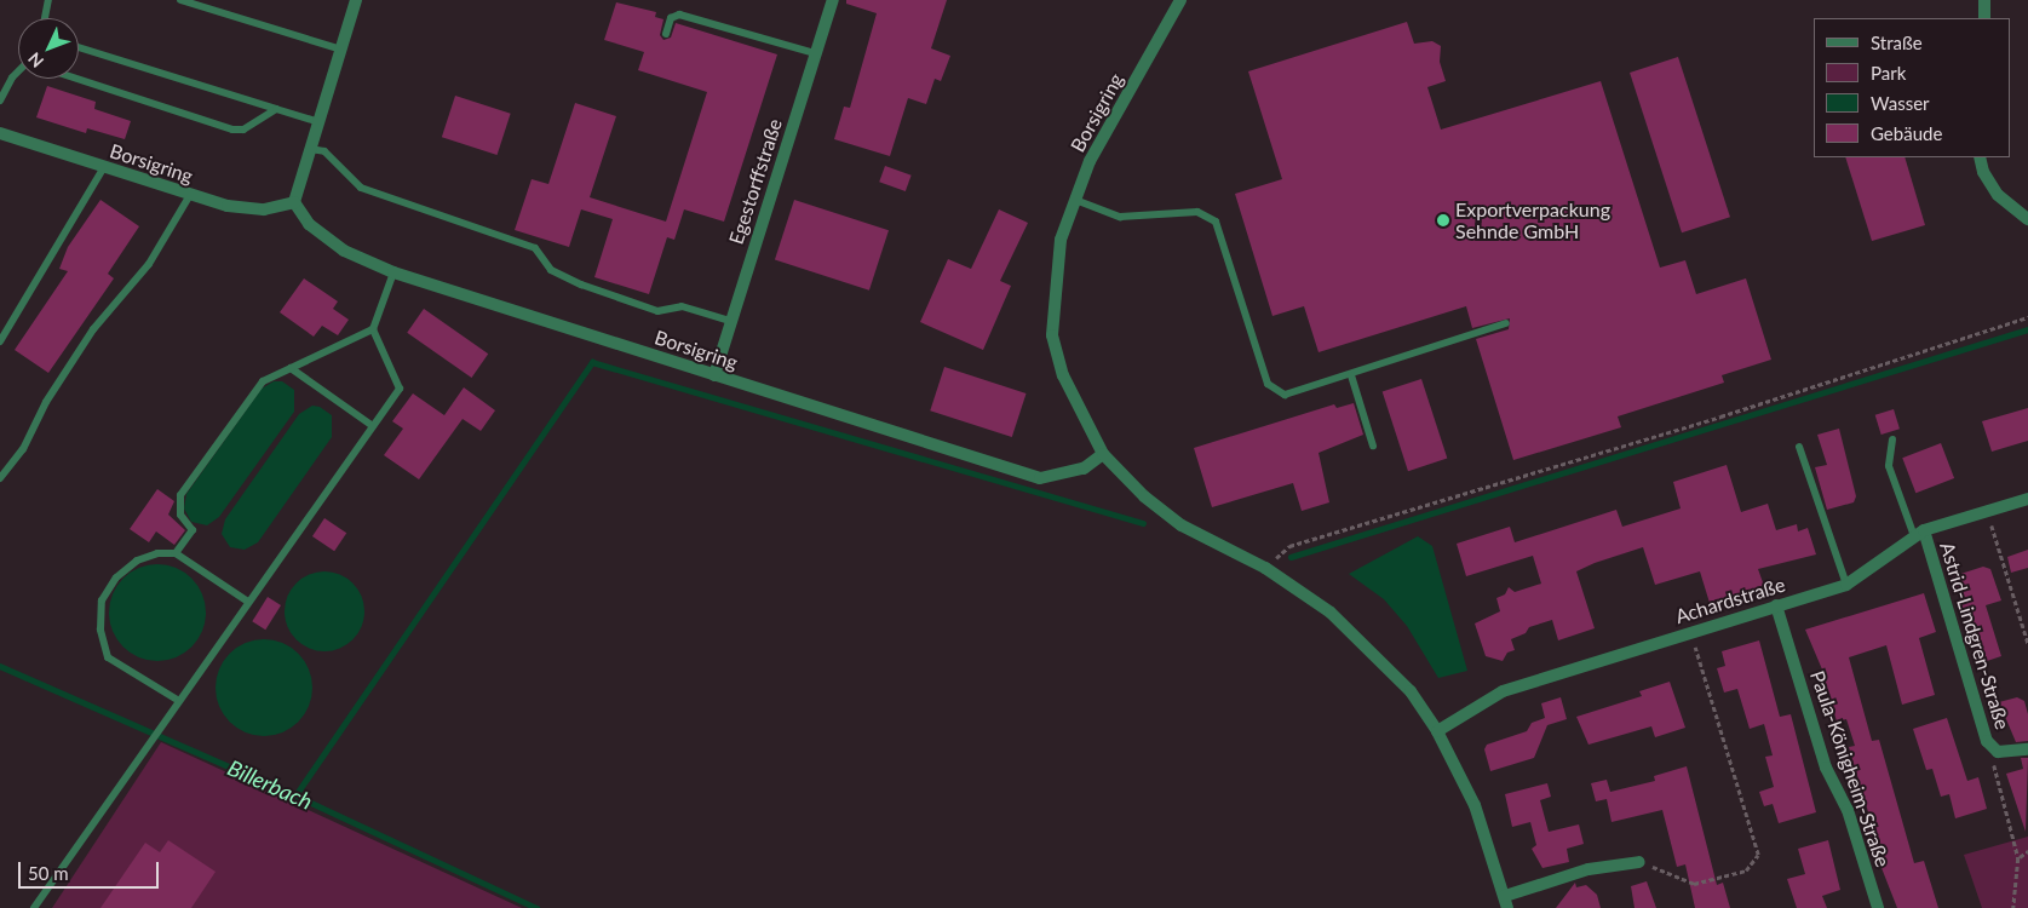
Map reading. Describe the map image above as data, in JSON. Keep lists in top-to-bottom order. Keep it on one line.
{"streets":{"street":["Borsigring","Egestorffstraße","Achardstraße","Astrid-Lindgren-Straße","Paula-Königheim-Straße"]},"crossings":[["Borsigring","Egestorffstraße"],["Borsigring","Achardstraße"],["Achardstraße","Astrid-Lindgren-Straße"],["Achardstraße","Paula-Königheim-Straße"]],"water":["Billerbach"],"places":["Exportverpackung Sehnde GmbH"],"legend":["Straße","Park","Wasser","Gebäude"],"scale_bar":"50 m","north":"bottom left"}
